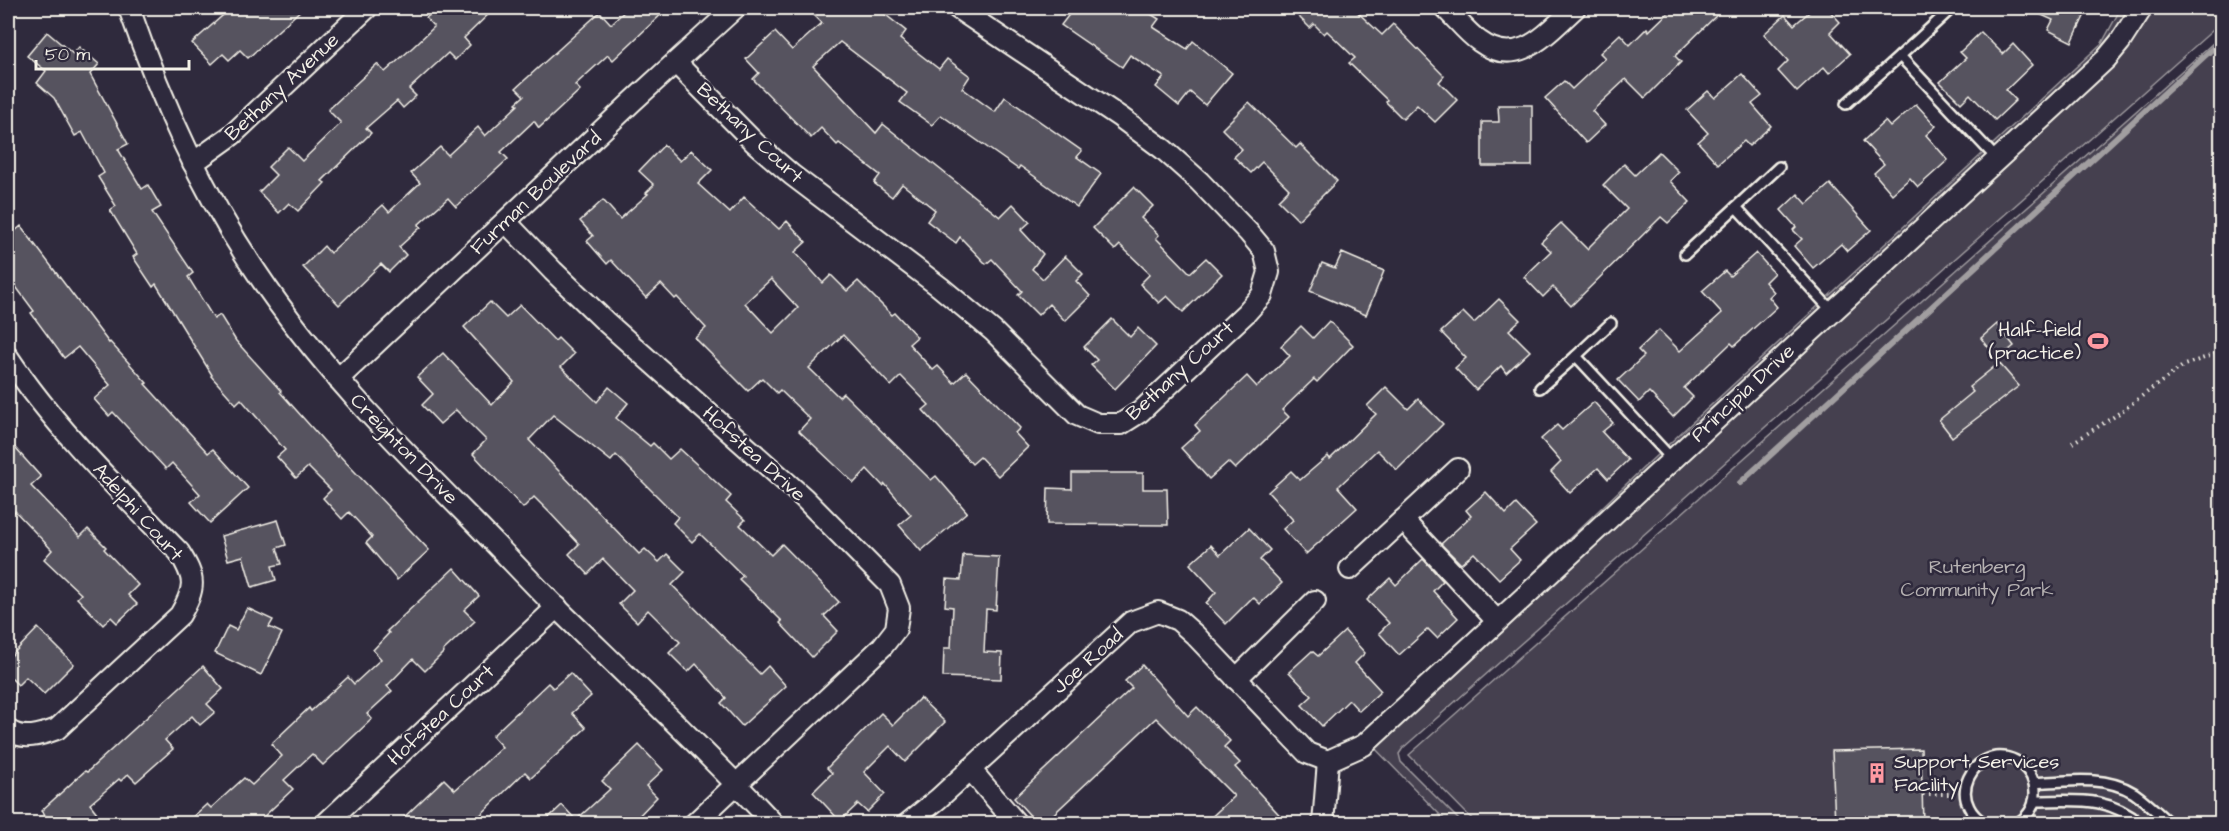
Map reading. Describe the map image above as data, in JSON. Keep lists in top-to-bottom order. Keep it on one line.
{"streets":{"street":["Bethany Avenue","Bethany Court","Furman Boulevard","Principia Drive","Creighton Drive","Hofstea Drive","Adelphi Court","Joe Road","Hofstea Court"]},"crossings":[["Bethany Avenue","Creighton Drive"],["Bethany Court","Furman Boulevard"],["Furman Boulevard","Creighton Drive"],["Furman Boulevard","Hofstea Drive"],["Principia Drive","Joe Road"],["Creighton Drive","Hofstea Drive"],["Creighton Drive","Hofstea Court"]],"parks":["Rutenberg Community Park"],"places":{"sports":["Half-field (practice)"],"building":["Support Services Facility"]},"scale_bar":"50 m"}
